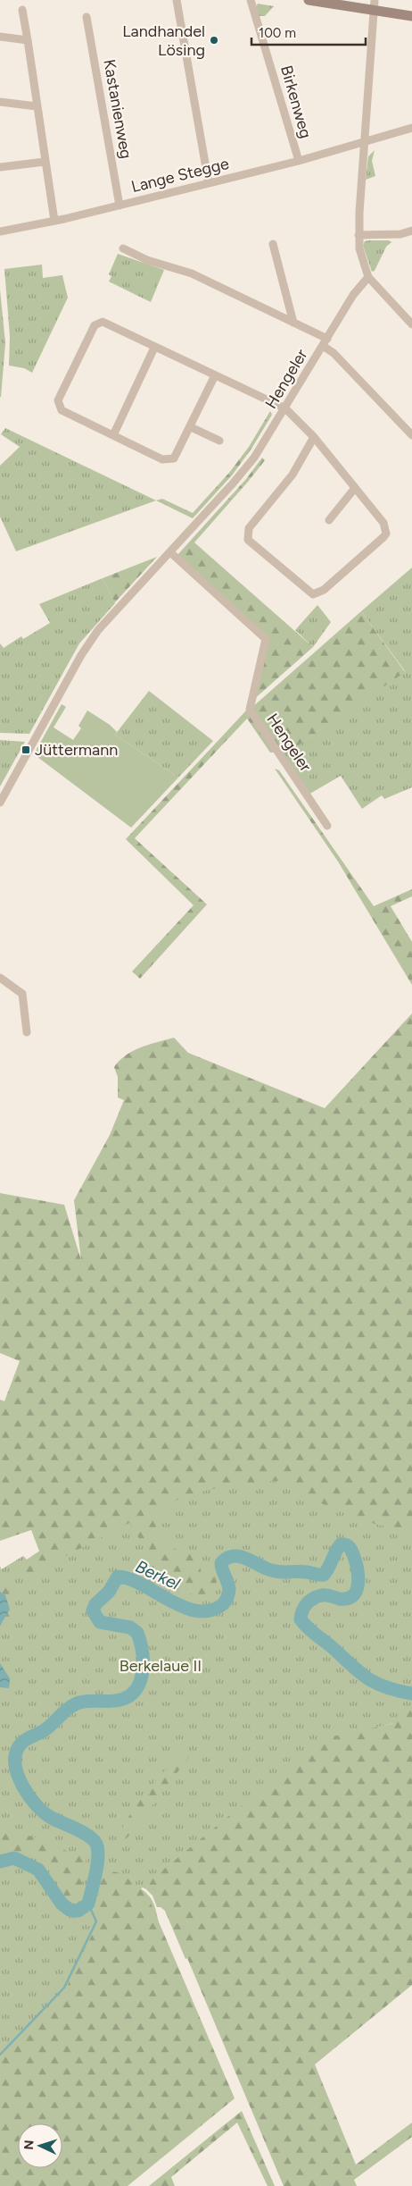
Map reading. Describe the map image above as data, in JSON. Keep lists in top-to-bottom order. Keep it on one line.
{"streets":{"street":["Birkenweg","Kastanienweg","Lange Stegge","Hengeler"]},"crossings":[["Birkenweg","Lange Stegge"],["Kastanienweg","Lange Stegge"]],"water":["Berkel"],"parks":["Berkelaue II"],"places":{"other":["Landhandel Lösing"],"transit":["Jüttermann"]},"scale_bar":"100 m","north":"left"}
